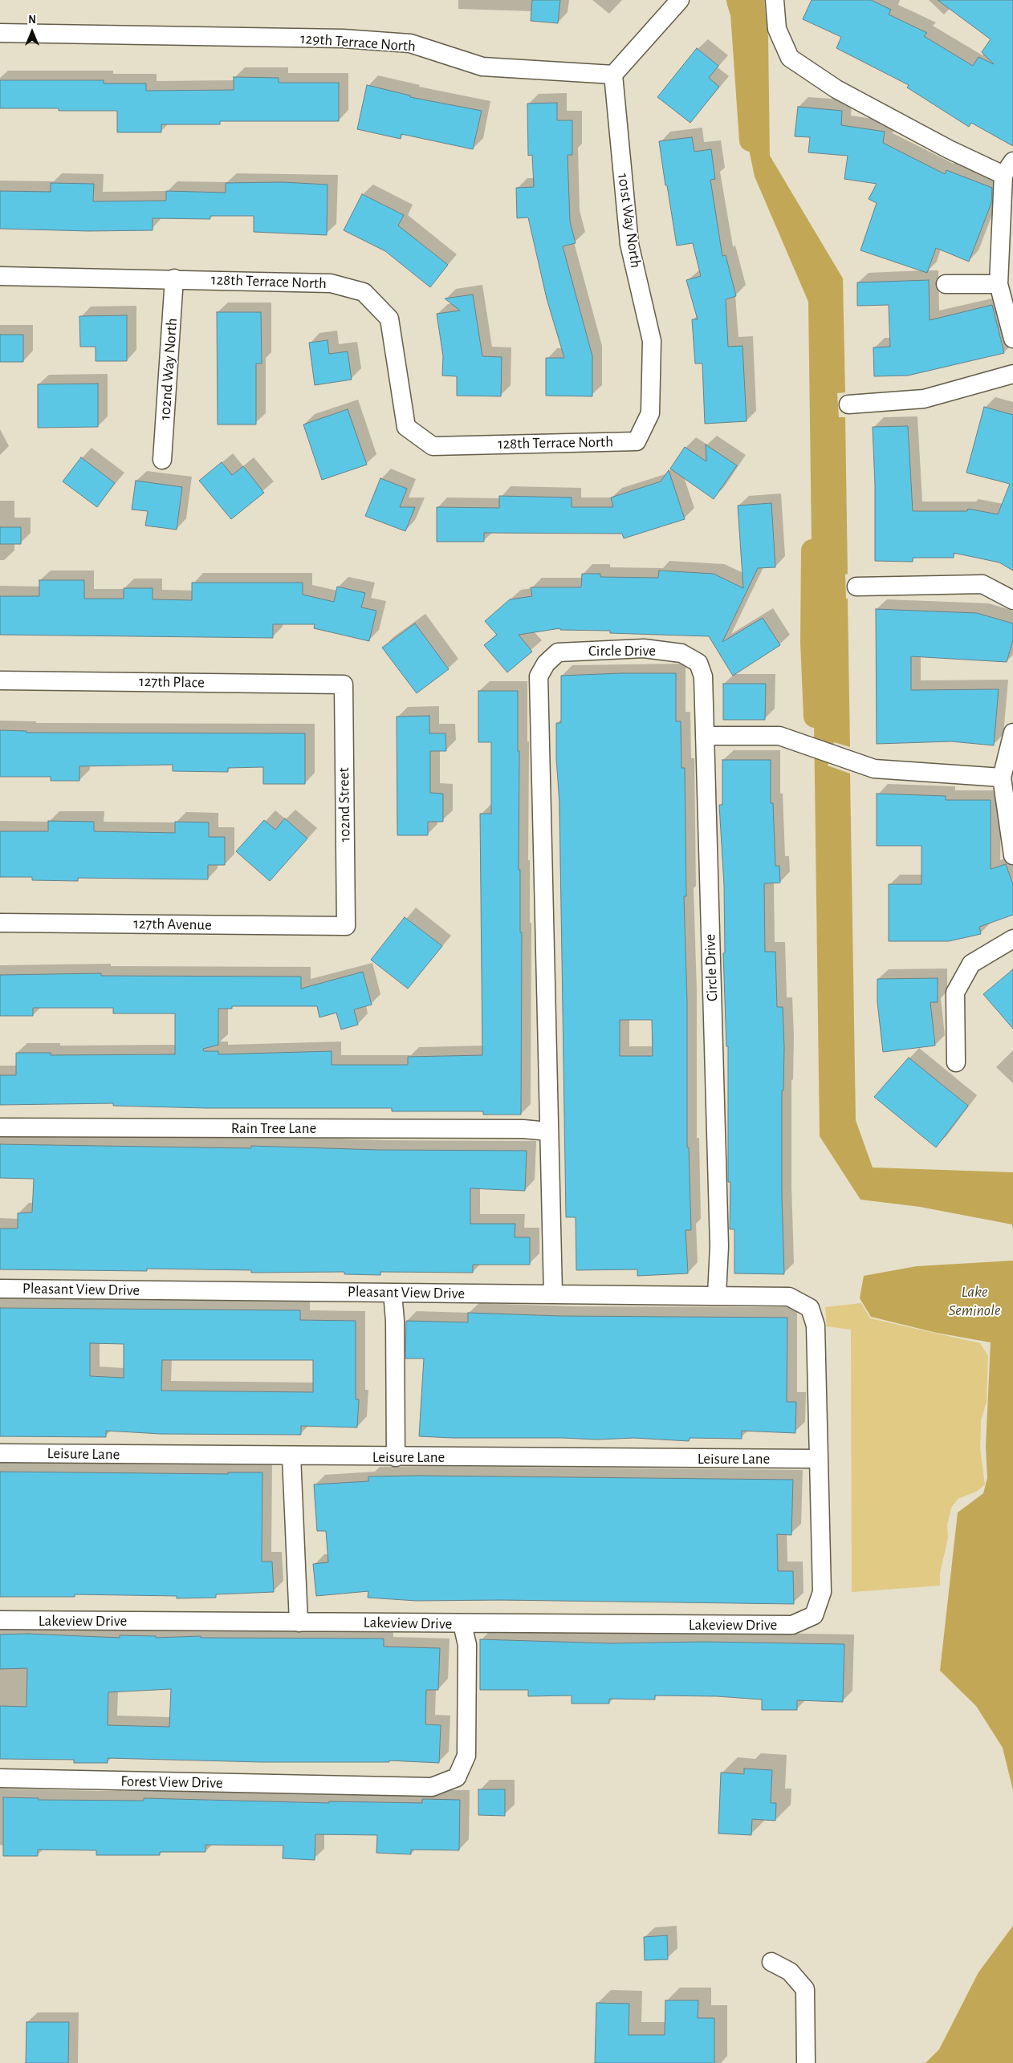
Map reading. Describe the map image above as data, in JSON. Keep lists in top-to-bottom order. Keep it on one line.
{"streets":{"street":["129th Terrace North","101st Way North","128th Terrace North","102nd Way North","Circle Drive","127th Place","102nd Street","127th Avenue","Rain Tree Lane","Pleasant View Drive","Leisure Lane","Lakeview Drive","Forest View Drive"]},"crossings":[["129th Terrace North","101st Way North"],["101st Way North","128th Terrace North"],["128th Terrace North","102nd Way North"],["Circle Drive","Rain Tree Lane"],["Circle Drive","Pleasant View Drive"],["127th Place","102nd Street"],["102nd Street","127th Avenue"],["Pleasant View Drive","Leisure Lane"],["Pleasant View Drive","Lakeview Drive"],["Leisure Lane","Lakeview Drive"],["Lakeview Drive","Forest View Drive"]],"water":["Lake Seminole"],"north":"top"}
